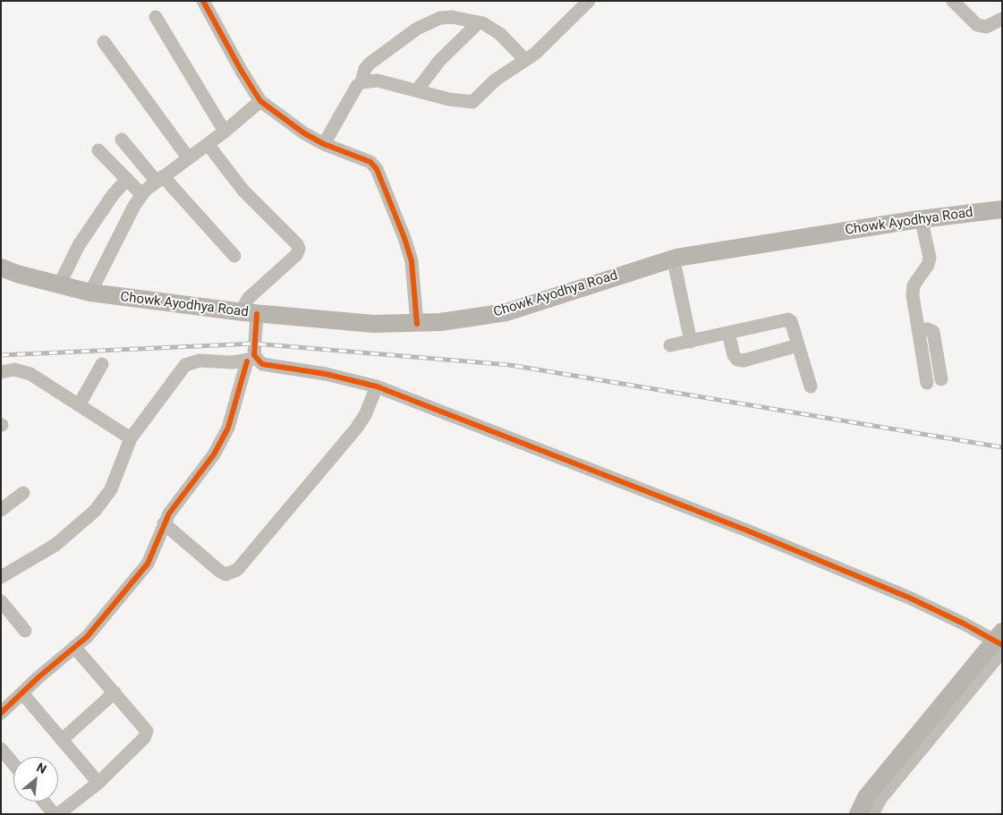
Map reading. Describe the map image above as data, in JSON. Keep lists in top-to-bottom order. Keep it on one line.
{"streets":{"main road":["Chowk Ayodhya Road"]},"north":"top right"}
